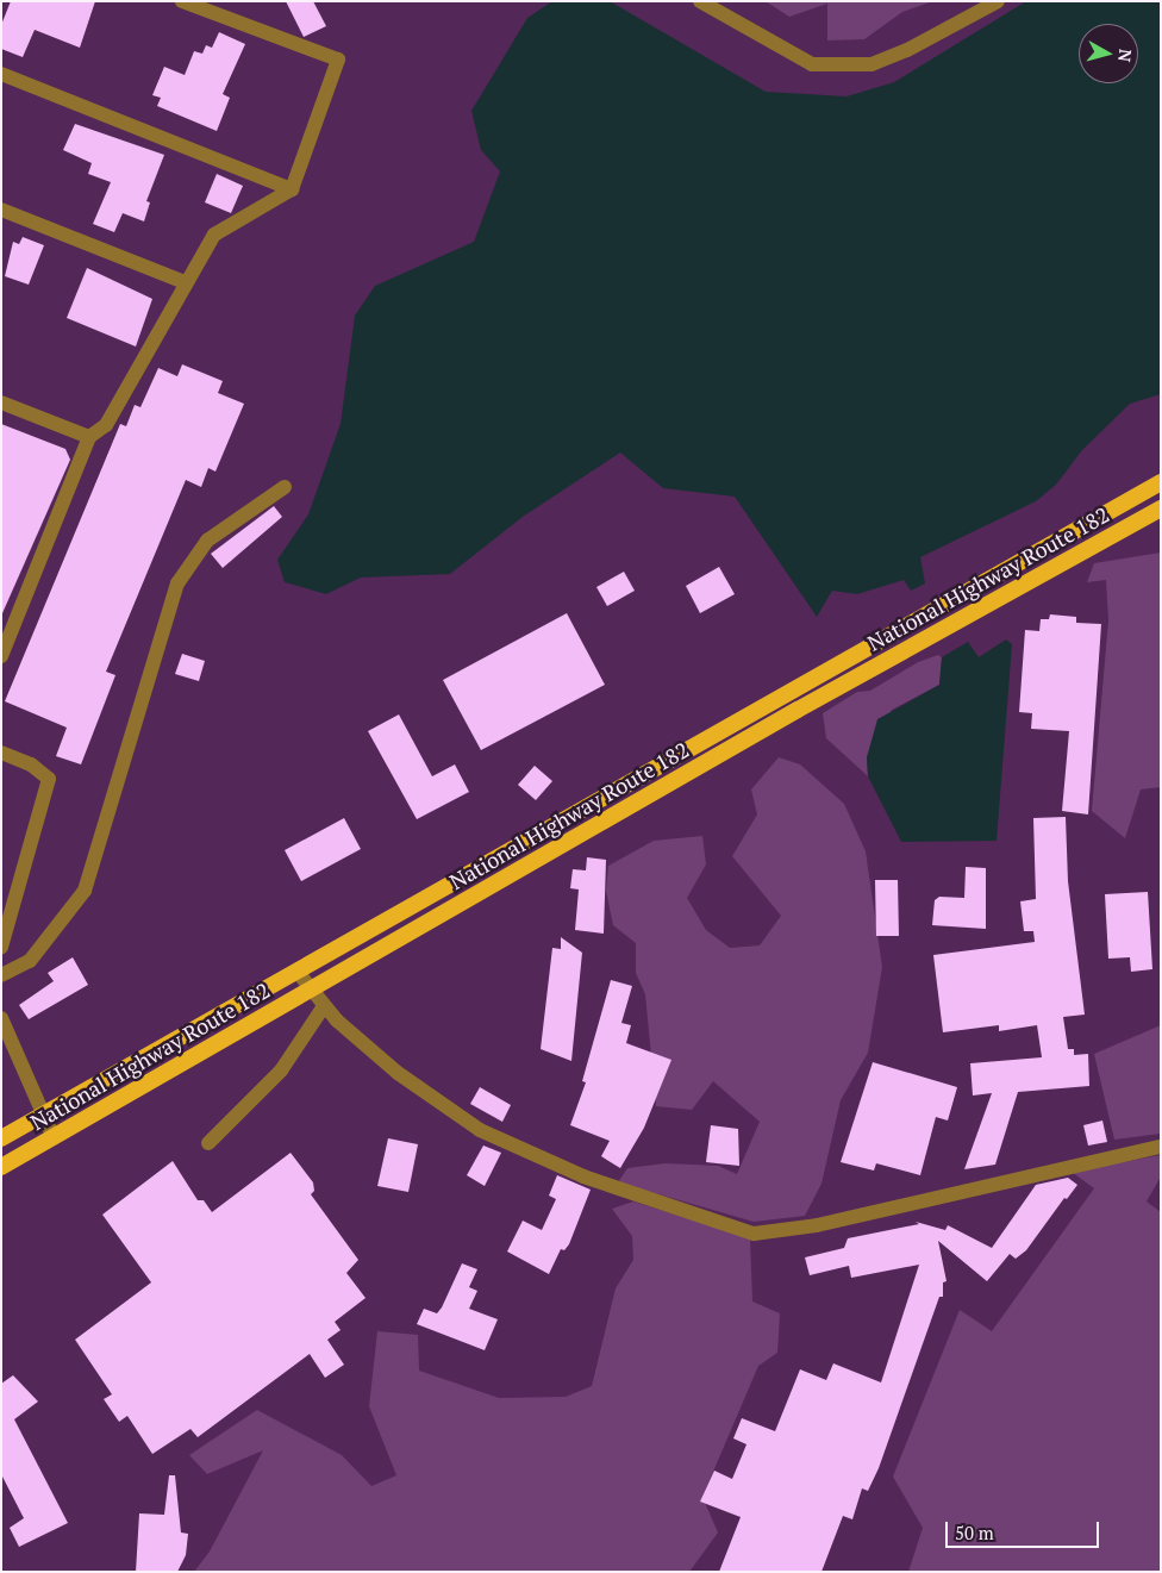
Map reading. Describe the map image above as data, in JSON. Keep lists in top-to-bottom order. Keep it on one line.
{"streets":{"highway":["National Highway Route 182"]},"scale_bar":"50 m","north":"right"}
